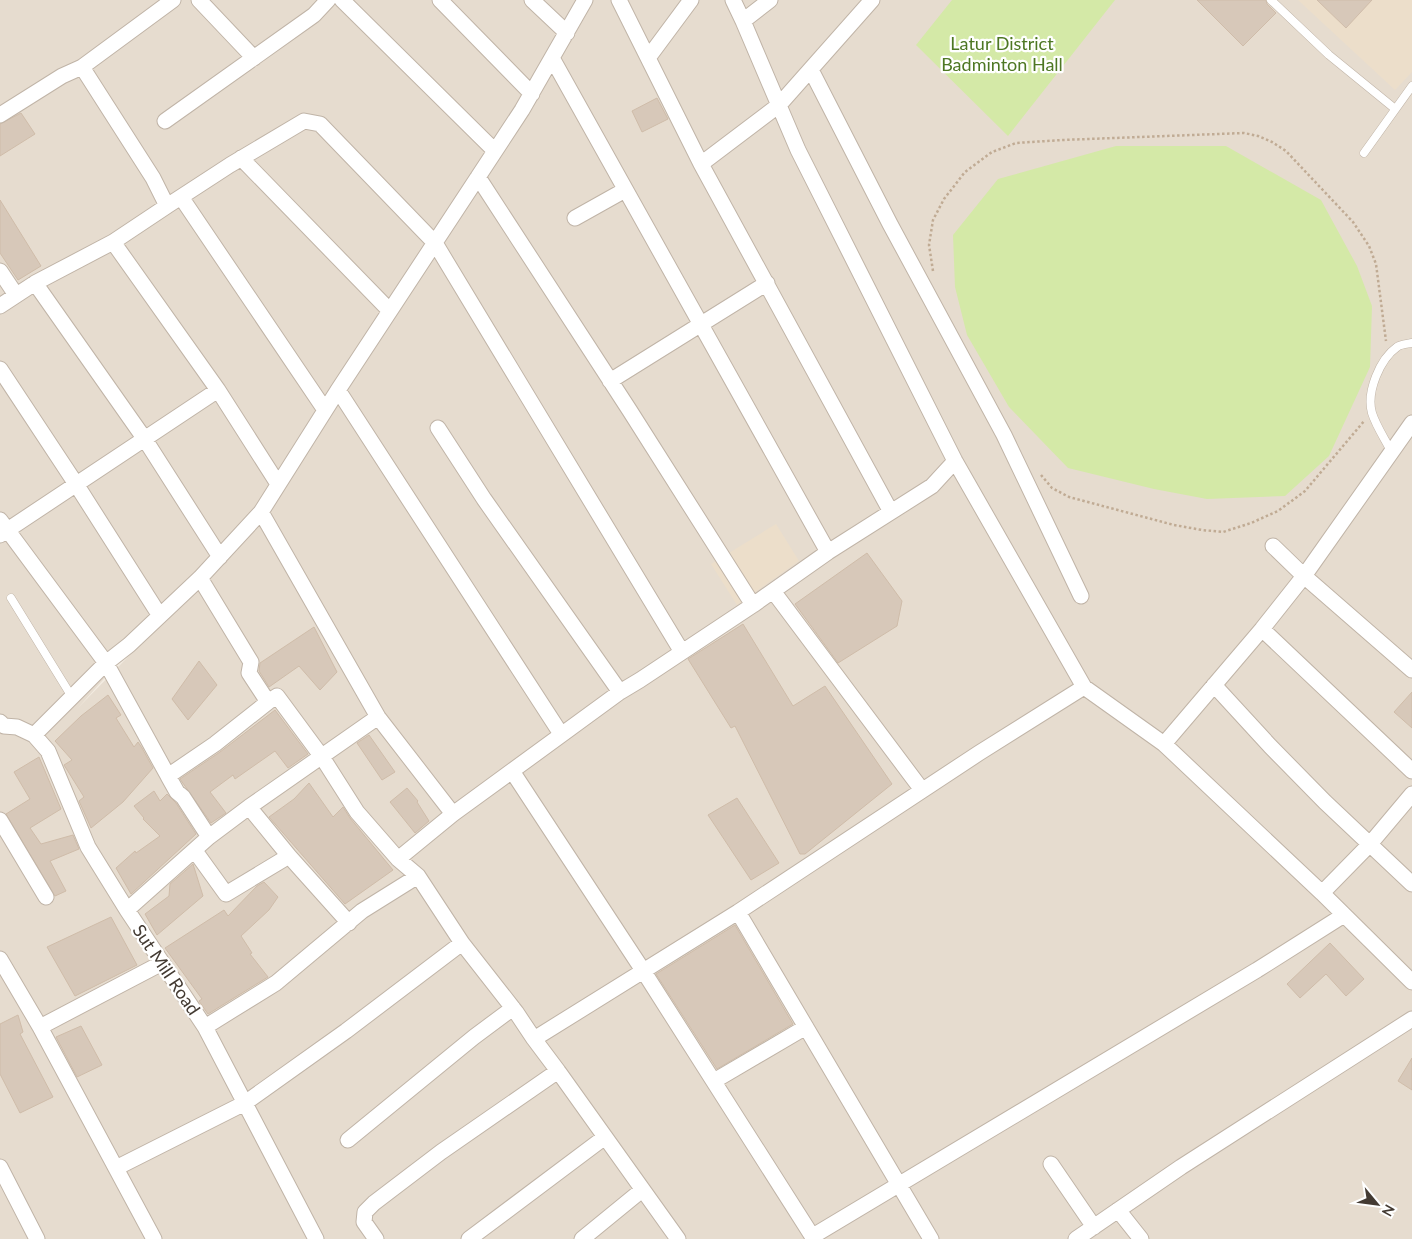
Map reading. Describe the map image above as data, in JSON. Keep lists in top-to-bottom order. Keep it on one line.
{"streets":{"street":["Sut Mill Road"]},"parks":["Latur District Badminton Hall"],"north":"bottom right"}
